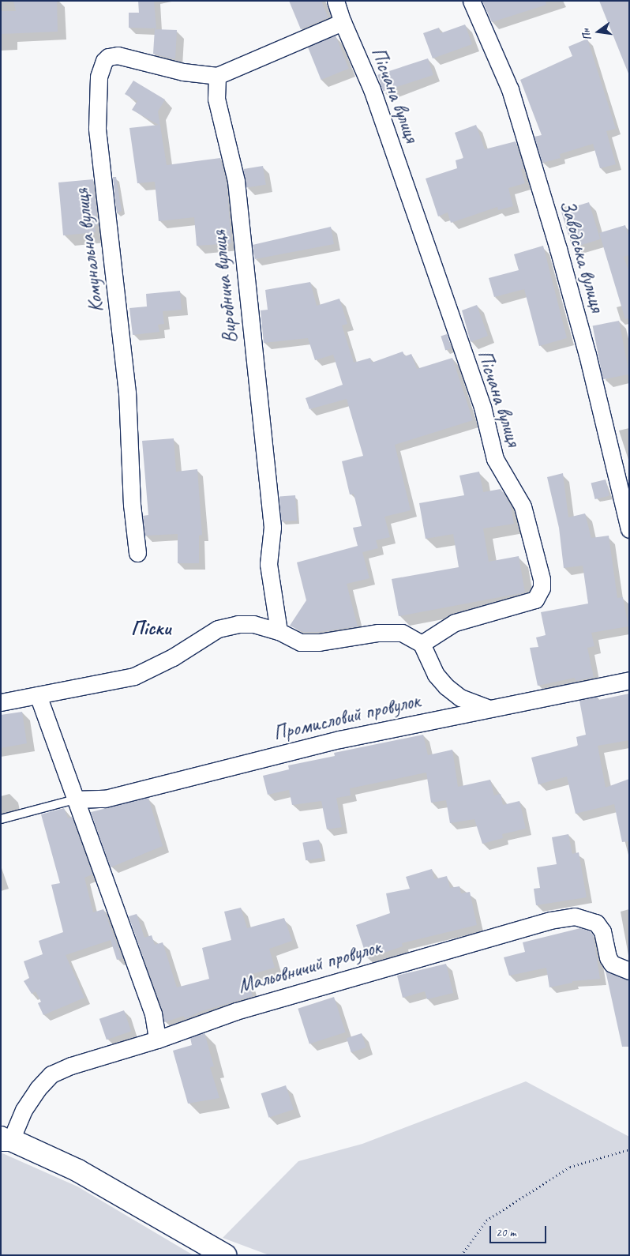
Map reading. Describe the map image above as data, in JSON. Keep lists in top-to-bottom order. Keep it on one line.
{"streets":{"street":["Пісчана вулиця","Комунальна вулиця","Заводська вулиця","Виробнича вулиця","Промисловий провулок","Мальовничий провулок"]},"crossings":[["Комунальна вулиця","Виробнича вулиця"]],"districts":["Піски"],"scale_bar":"20 m","north":"left"}
